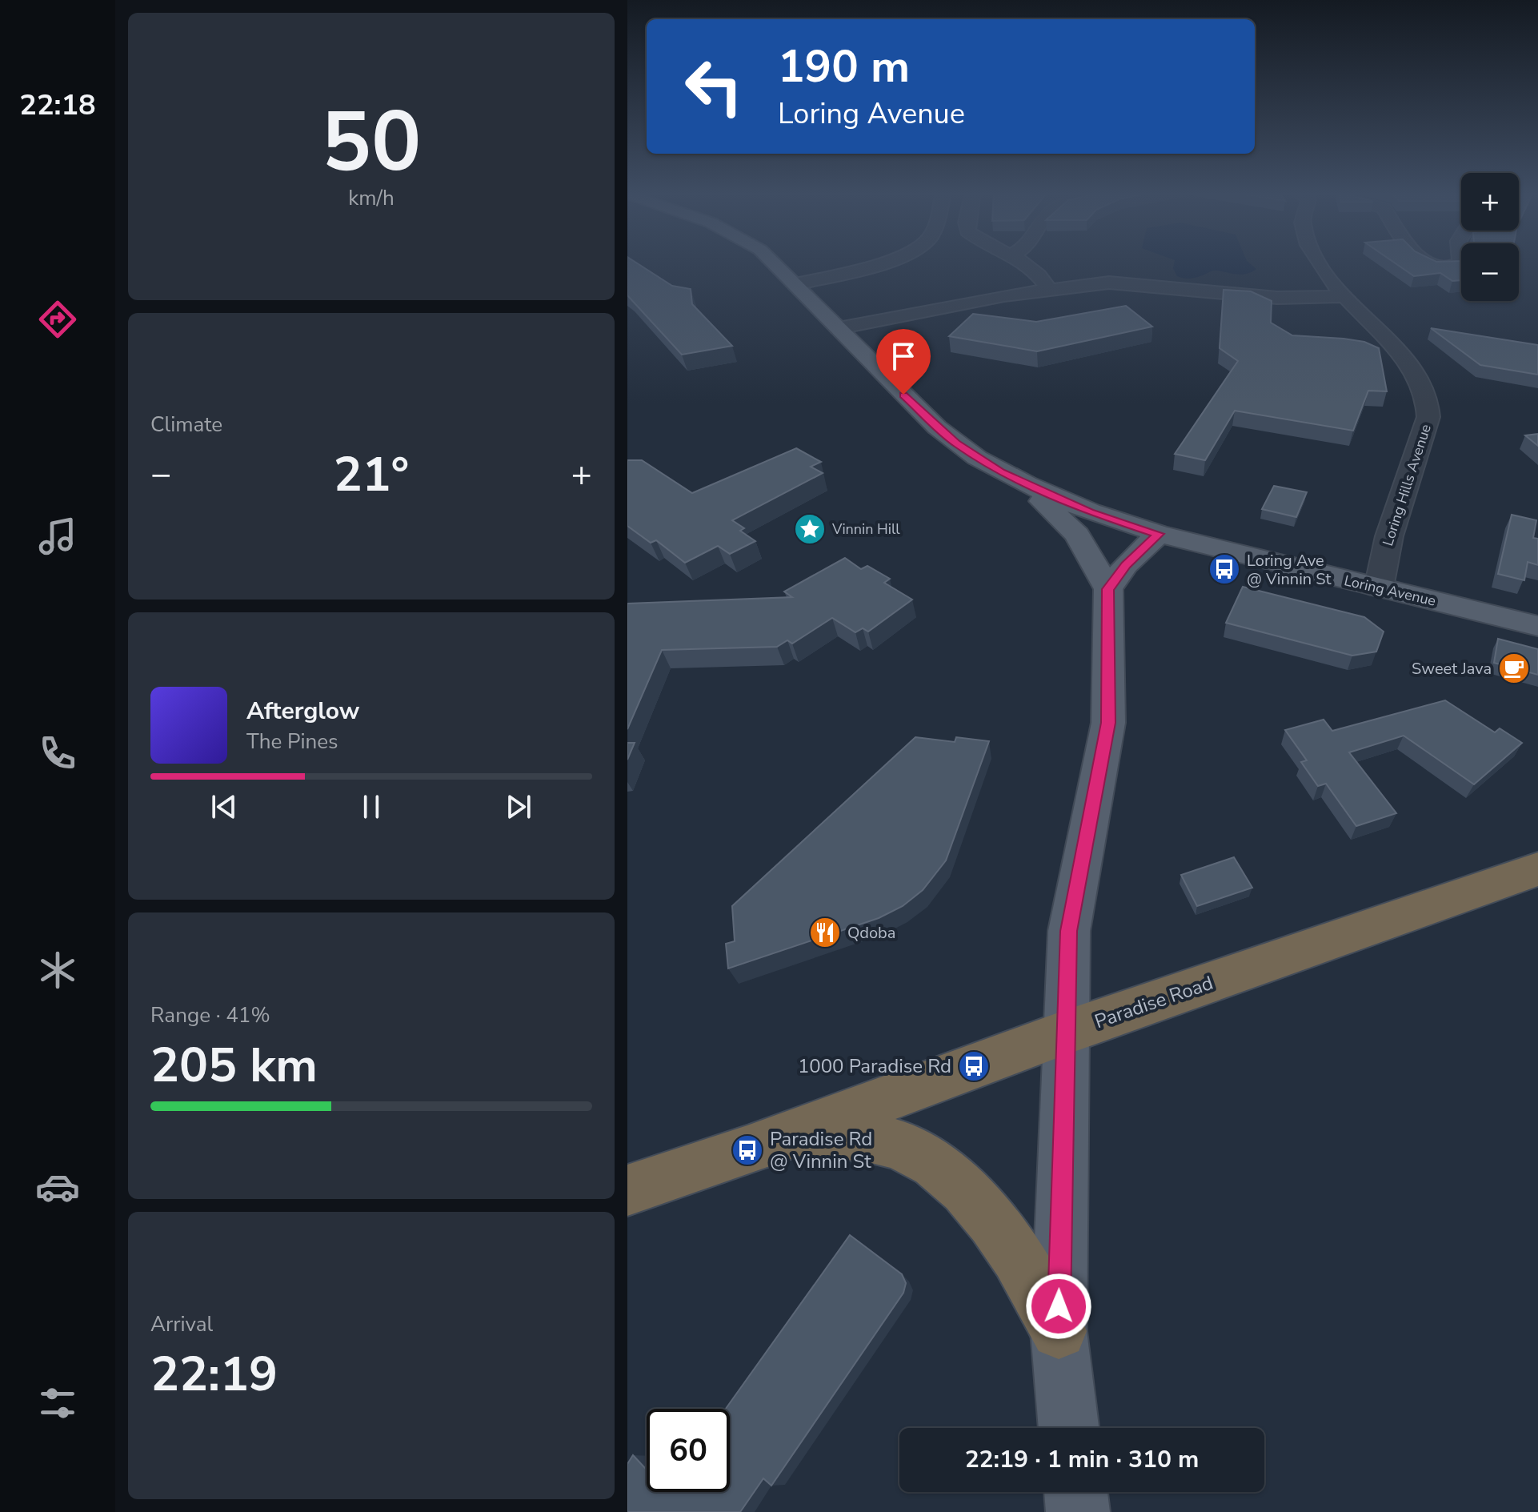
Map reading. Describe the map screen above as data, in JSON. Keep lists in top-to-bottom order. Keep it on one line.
{"streets":{"highway":["Paradise Road"],"main road":["Loring Avenue"],"street":["Loring Hills Avenue"]},"crossings":[["Loring Hills Avenue","Loring Avenue"]],"places":{"place":["Vinnin Hill"],"bus stop":["Loring Ave @ Vinnin St","1000 Paradise Rd","Paradise Rd @ Vinnin St"],"cafe":["Sweet Java"],"restaurant":["Qdoba"]},"page":{"tabs":"22:18","tile":[["50","km/h"],"Climate",["Range · 41%","205 km"],["Arrival","22:19"]],"turn":["190 m","Loring Avenue"],"map_buttons":["+","−"],"heat":["−","21°","+"],"song":["Afterglow","The Pines"],"limit":"60","trip":"22:19 · 1 min · 310 m"}}
